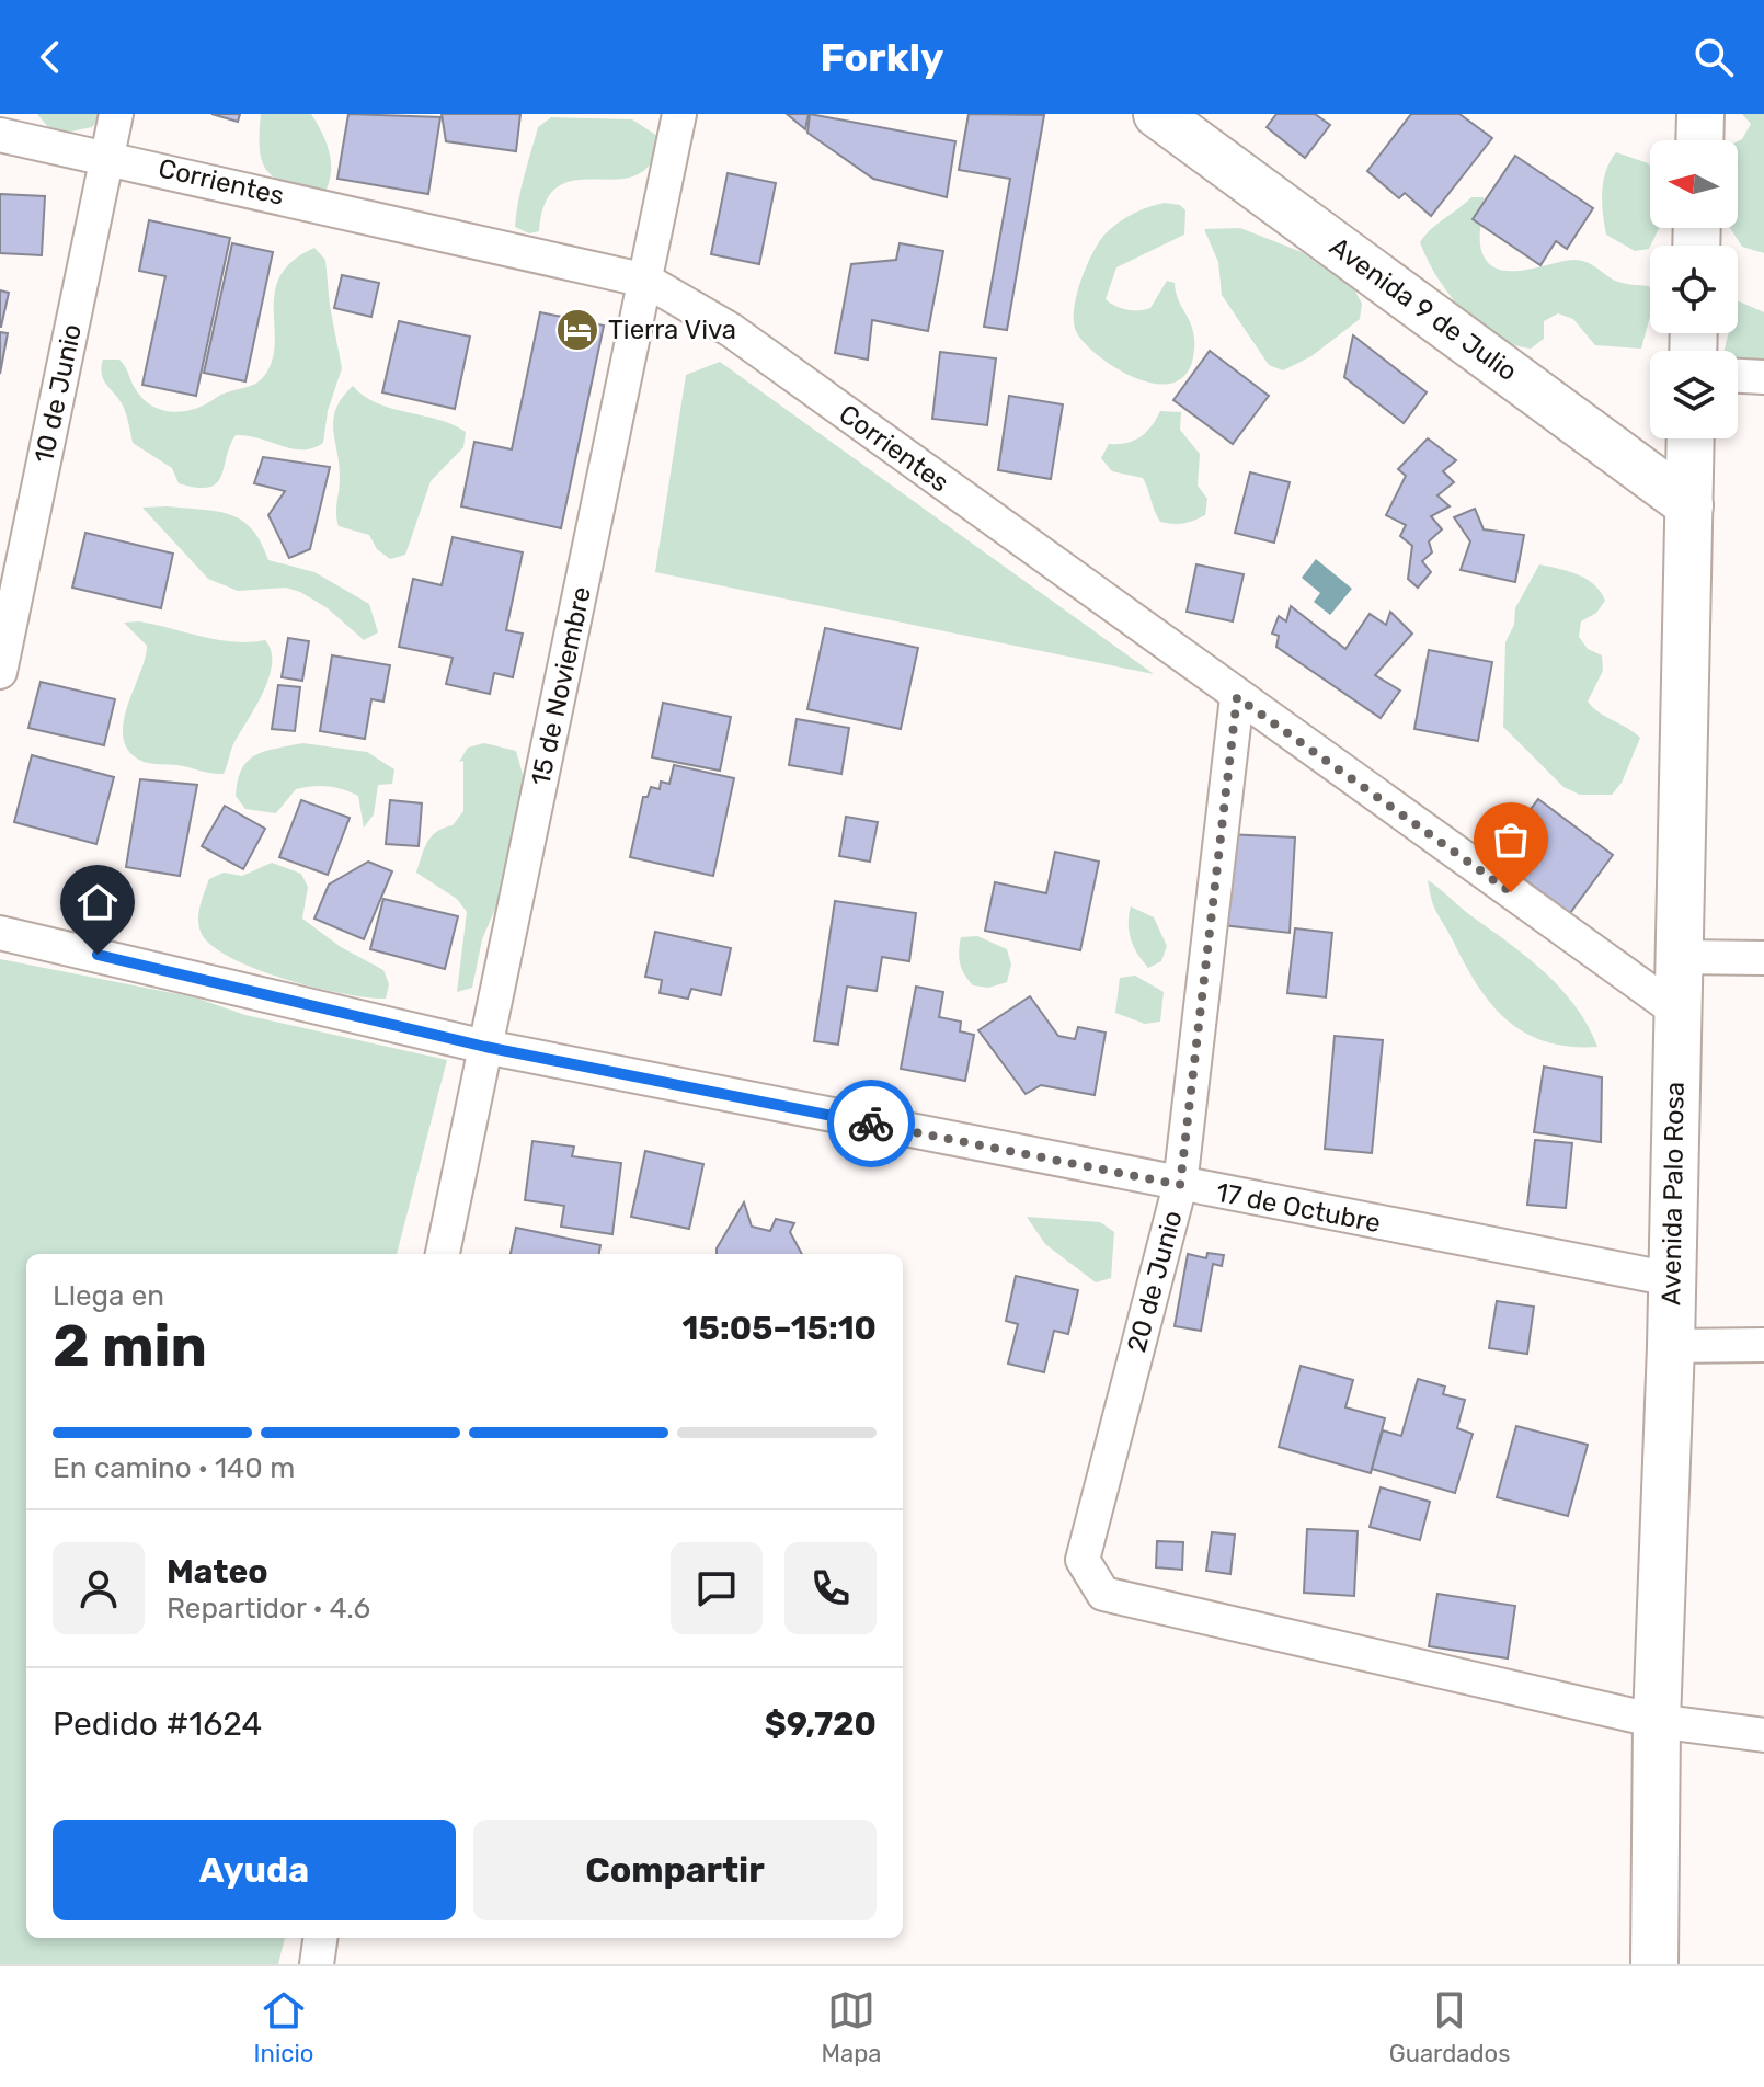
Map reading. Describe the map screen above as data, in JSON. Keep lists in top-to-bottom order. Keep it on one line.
{"streets":{"main road":["Avenida 9 de Julio","Avenida Palo Rosa"],"street":["Corrientes","10 de Junio","15 de Noviembre","17 de Octubre","20 de Junio"]},"crossings":[["Corrientes","10 de Junio"],["Corrientes","15 de Noviembre"],["Corrientes","Avenida Palo Rosa"],["Corrientes","20 de Junio"],["Avenida 9 de Julio","Avenida Palo Rosa"],["15 de Noviembre","17 de Octubre"],["Avenida Palo Rosa","17 de Octubre"],["Avenida Palo Rosa","20 de Junio"],["17 de Octubre","20 de Junio"]],"places":{"hotel":["Tierra Viva"]},"north":"left","page":{"header":"Forkly","heading":["2 min","Llega en","15:05–15:10"],"panel":["Mateo","Repartidor · 4.6","Pedido #1624","$9,720"],"bar":"En camino · 140 m","buttons":["Ayuda","Compartir"],"tabs":["Inicio","Mapa","Guardados"]}}
